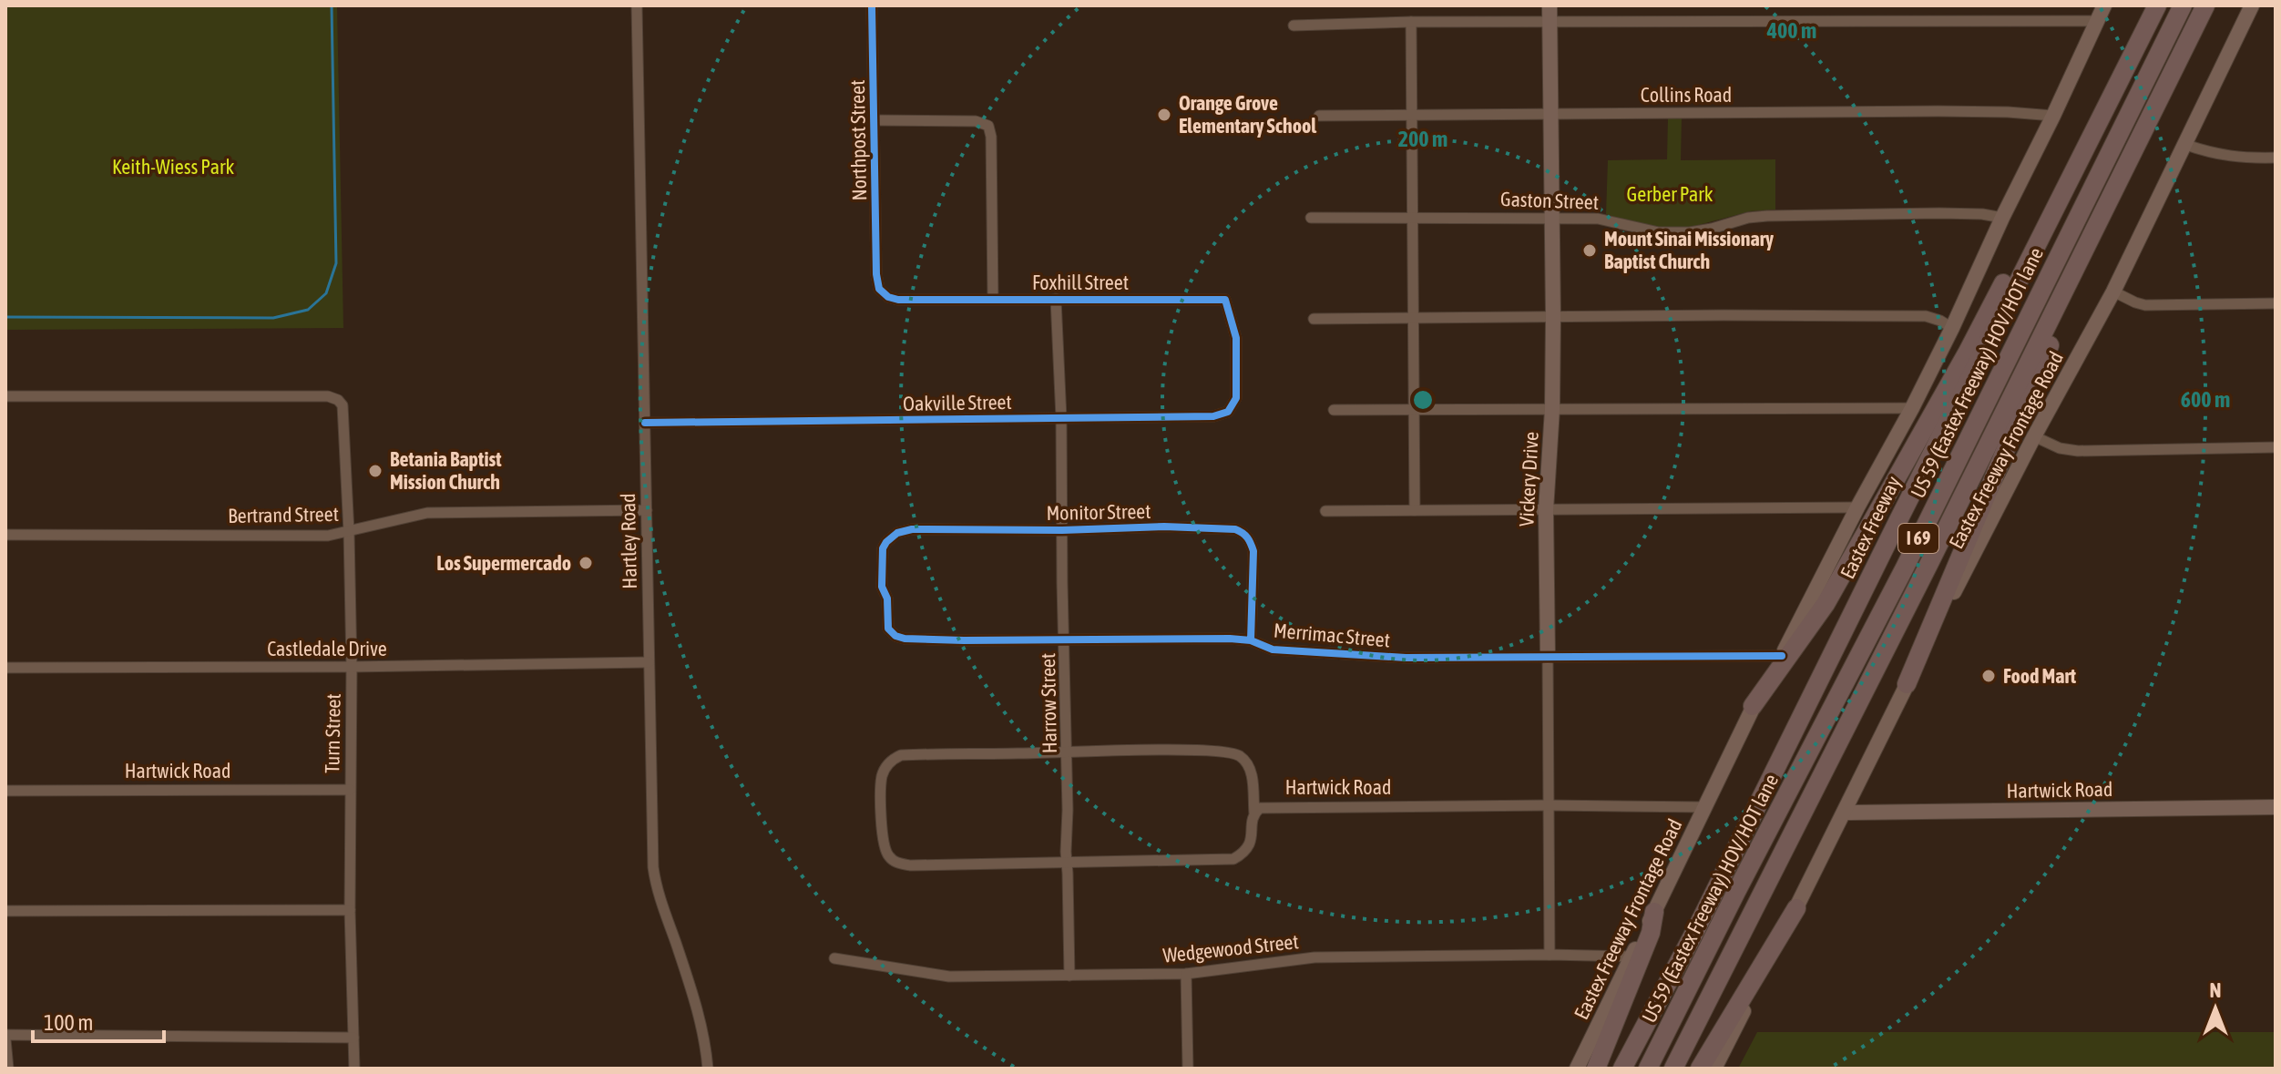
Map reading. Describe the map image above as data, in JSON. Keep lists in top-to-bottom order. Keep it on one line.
{"streets":{"highway":["US 59 (Eastex Freeway) HOV/HOT lane","Eastex Freeway","I 69"],"main road":["Eastex Freeway Frontage Road","Vickery Drive","Hartwick Road"],"street":["Collins Road","Northpost Street","Gaston Street","Foxhill Street","Oakville Street","Monitor Street","Bertrand Street","Hartley Road","Merrimac Street","Castledale Drive","Harrow Street","Turn Street","Wedgewood Street"]},"crossings":[["Collins Road","Eastex Freeway Frontage Road"],["Collins Road","Vickery Drive"],["Northpost Street","Foxhill Street"],["Gaston Street","Eastex Freeway Frontage Road"],["Gaston Street","Vickery Drive"],["Foxhill Street","Oakville Street"],["Foxhill Street","Harrow Street"],["Oakville Street","Hartley Road"],["Oakville Street","Harrow Street"],["Eastex Freeway Frontage Road","Merrimac Street"],["Eastex Freeway Frontage Road","Hartwick Road"],["Eastex Freeway Frontage Road","Wedgewood Street"],["Vickery Drive","Merrimac Street"],["Vickery Drive","Hartwick Road"],["Vickery Drive","Wedgewood Street"],["Monitor Street","Merrimac Street"],["Monitor Street","Harrow Street"],["Bertrand Street","Hartley Road"],["Bertrand Street","Turn Street"],["Hartley Road","Castledale Drive"],["Merrimac Street","Harrow Street"],["Castledale Drive","Turn Street"],["Harrow Street","Wedgewood Street"],["Turn Street","Hartwick Road"]],"parks":["Keith-Wiess Park","Gerber Park"],"places":["Orange Grove Elementary School","Mount Sinai Missionary Baptist Church","Betania Baptist Mission Church","Los Supermercado","Food Mart"],"scale_bar":"100 m","north":"top","rings":["400 m","200 m","600 m"]}
